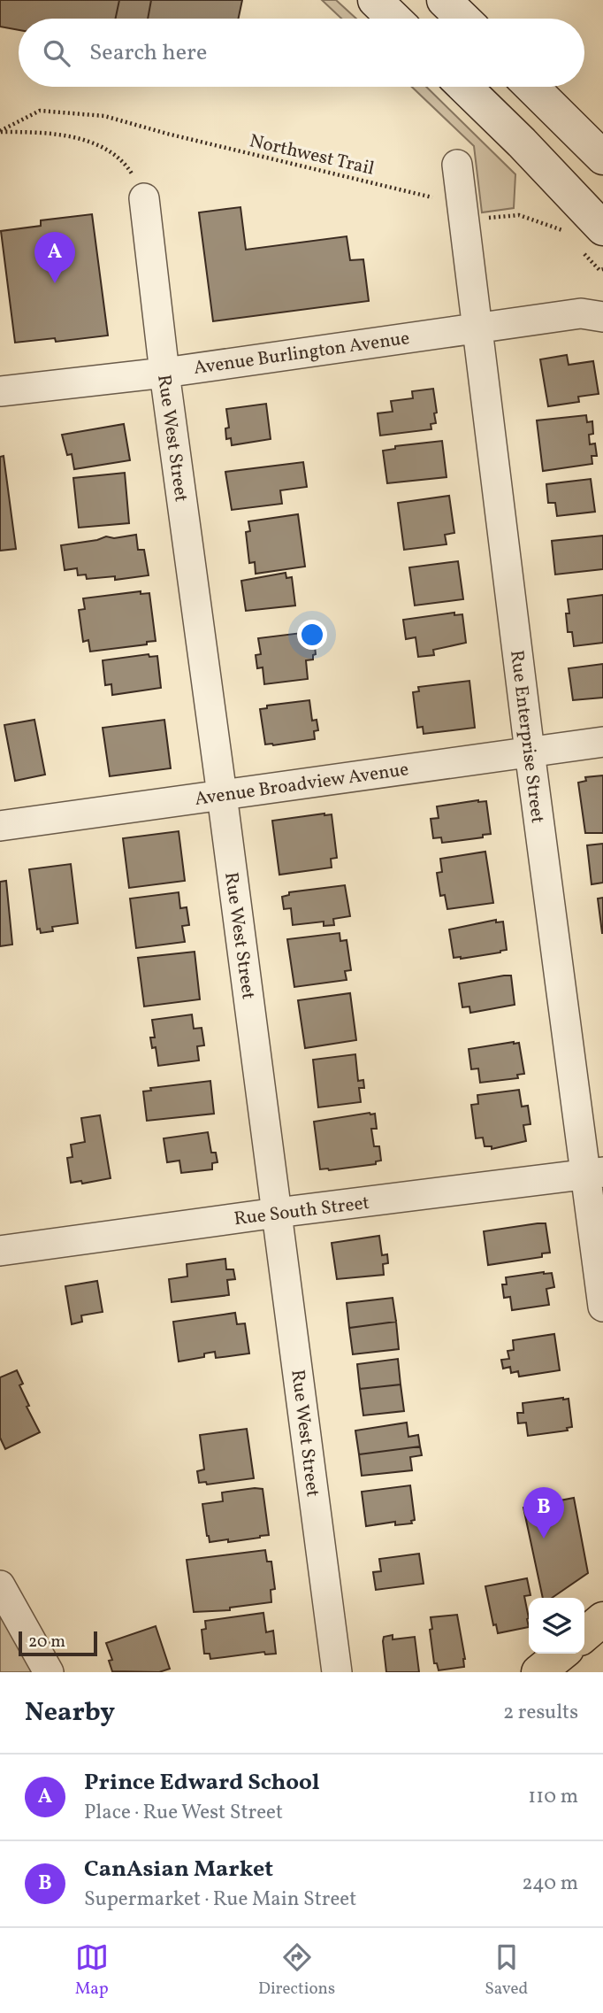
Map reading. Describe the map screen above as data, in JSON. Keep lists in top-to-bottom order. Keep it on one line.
{"streets":{"street":["Avenue Burlington Avenue","Rue West Street","Rue Enterprise Street","Avenue Broadview Avenue","Rue South Street"],"path":["Northwest Trail"]},"crossings":[["Northwest Trail","Rue Enterprise Street"],["Avenue Burlington Avenue","Rue West Street"],["Avenue Burlington Avenue","Rue Enterprise Street"],["Rue West Street","Avenue Broadview Avenue"],["Rue West Street","Rue South Street"],["Rue Enterprise Street","Avenue Broadview Avenue"],["Rue Enterprise Street","Rue South Street"]],"scale_bar":"20 m","page":{"search":"Search here","pins":["A","B"],"scale":"20 m","heading":["Nearby","2 results"],"list":[{"mark":"A","name":"Prince Edward School","note":"Place · Rue West Street","value":"110 m"},{"mark":"B","name":"CanAsian Market","note":"Supermarket · Rue Main Street","value":"240 m"}],"nav":["Map","Directions","Saved"]}}
